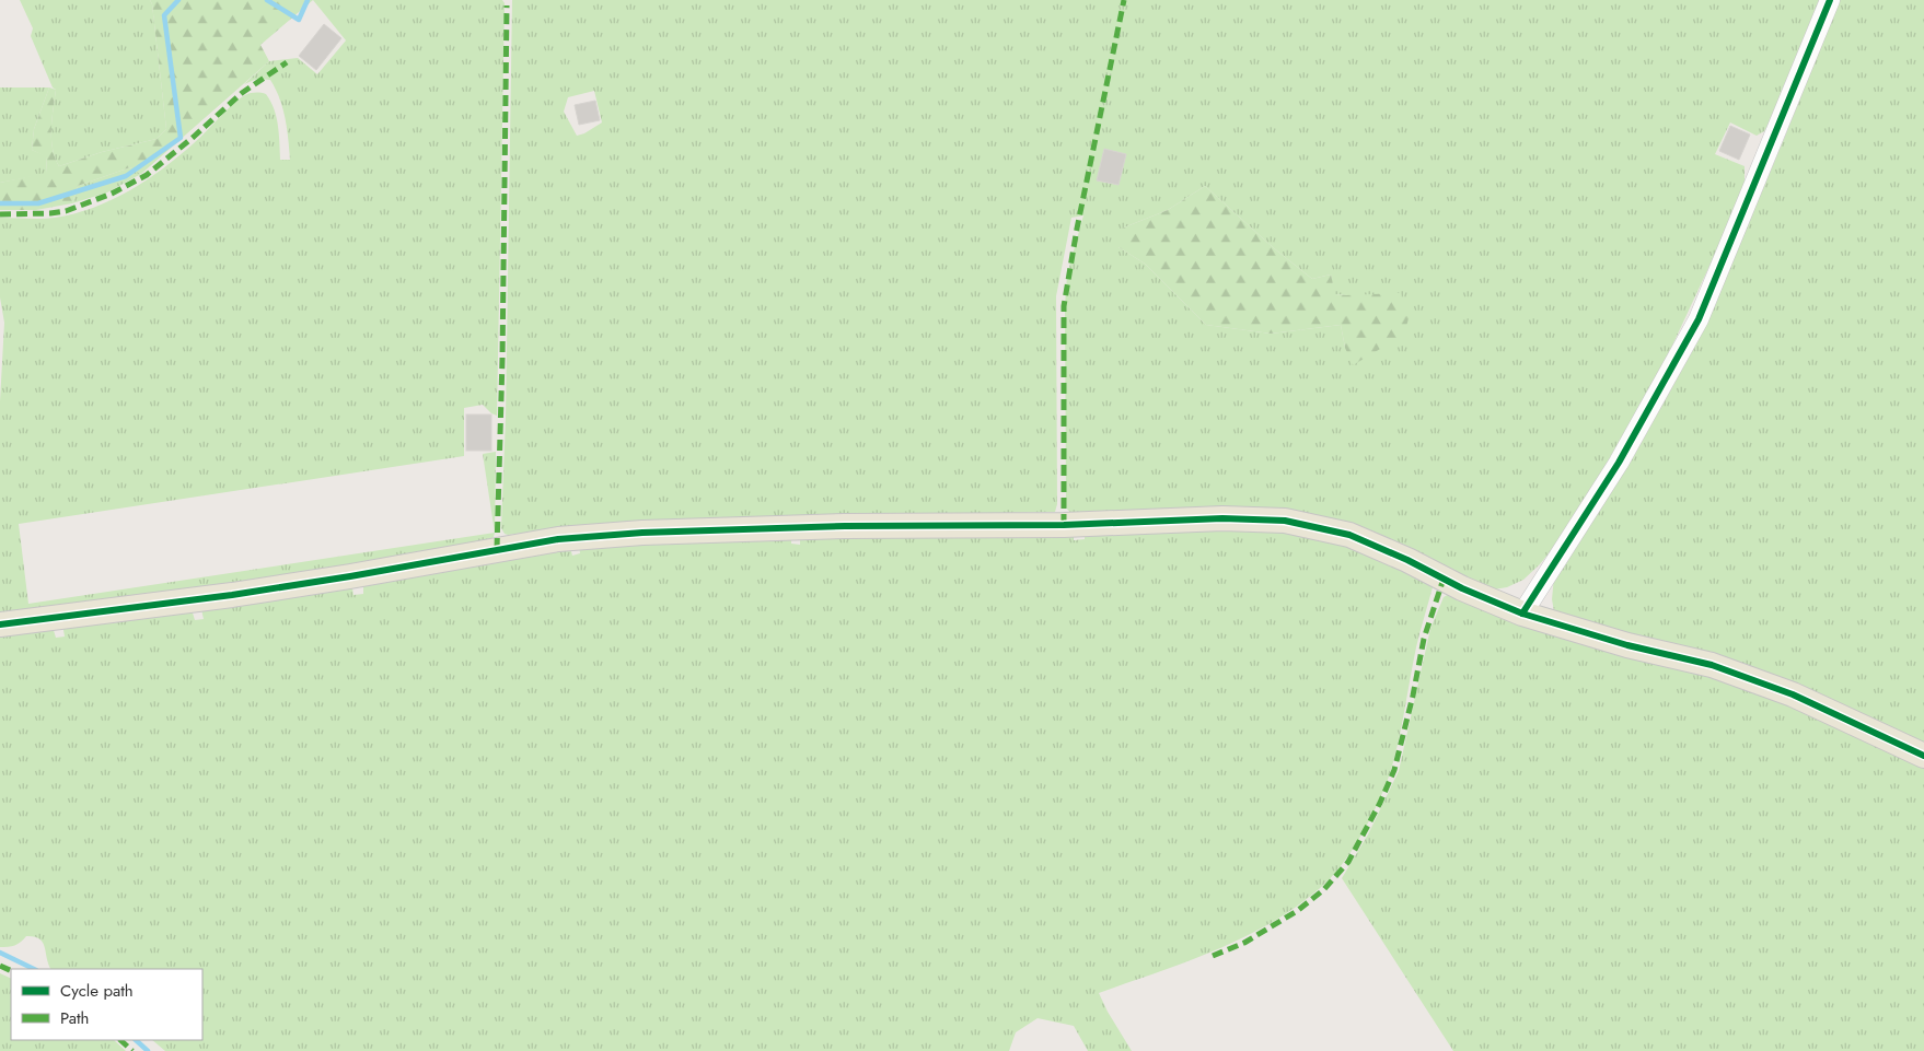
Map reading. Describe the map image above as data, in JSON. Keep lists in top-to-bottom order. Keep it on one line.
{"legend":["Cycle path","Path"]}
